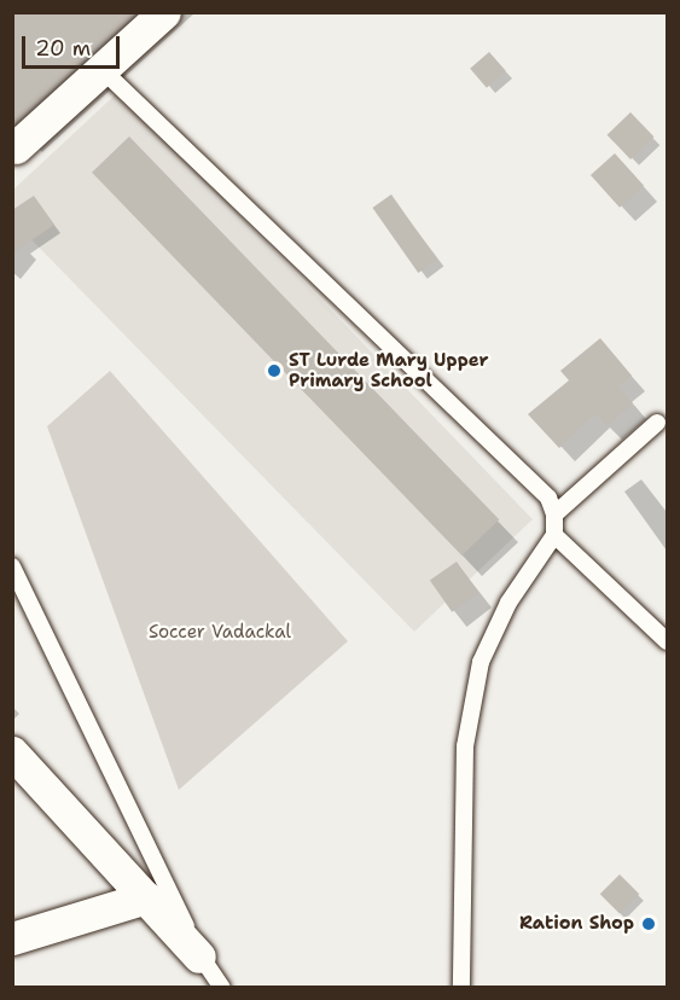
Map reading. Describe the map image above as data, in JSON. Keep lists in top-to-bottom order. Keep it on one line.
{"parks":["Soccer Vadackal"],"places":["ST Lurde Mary Upper Primary School","Ration Shop"],"scale_bar":"20 m"}
